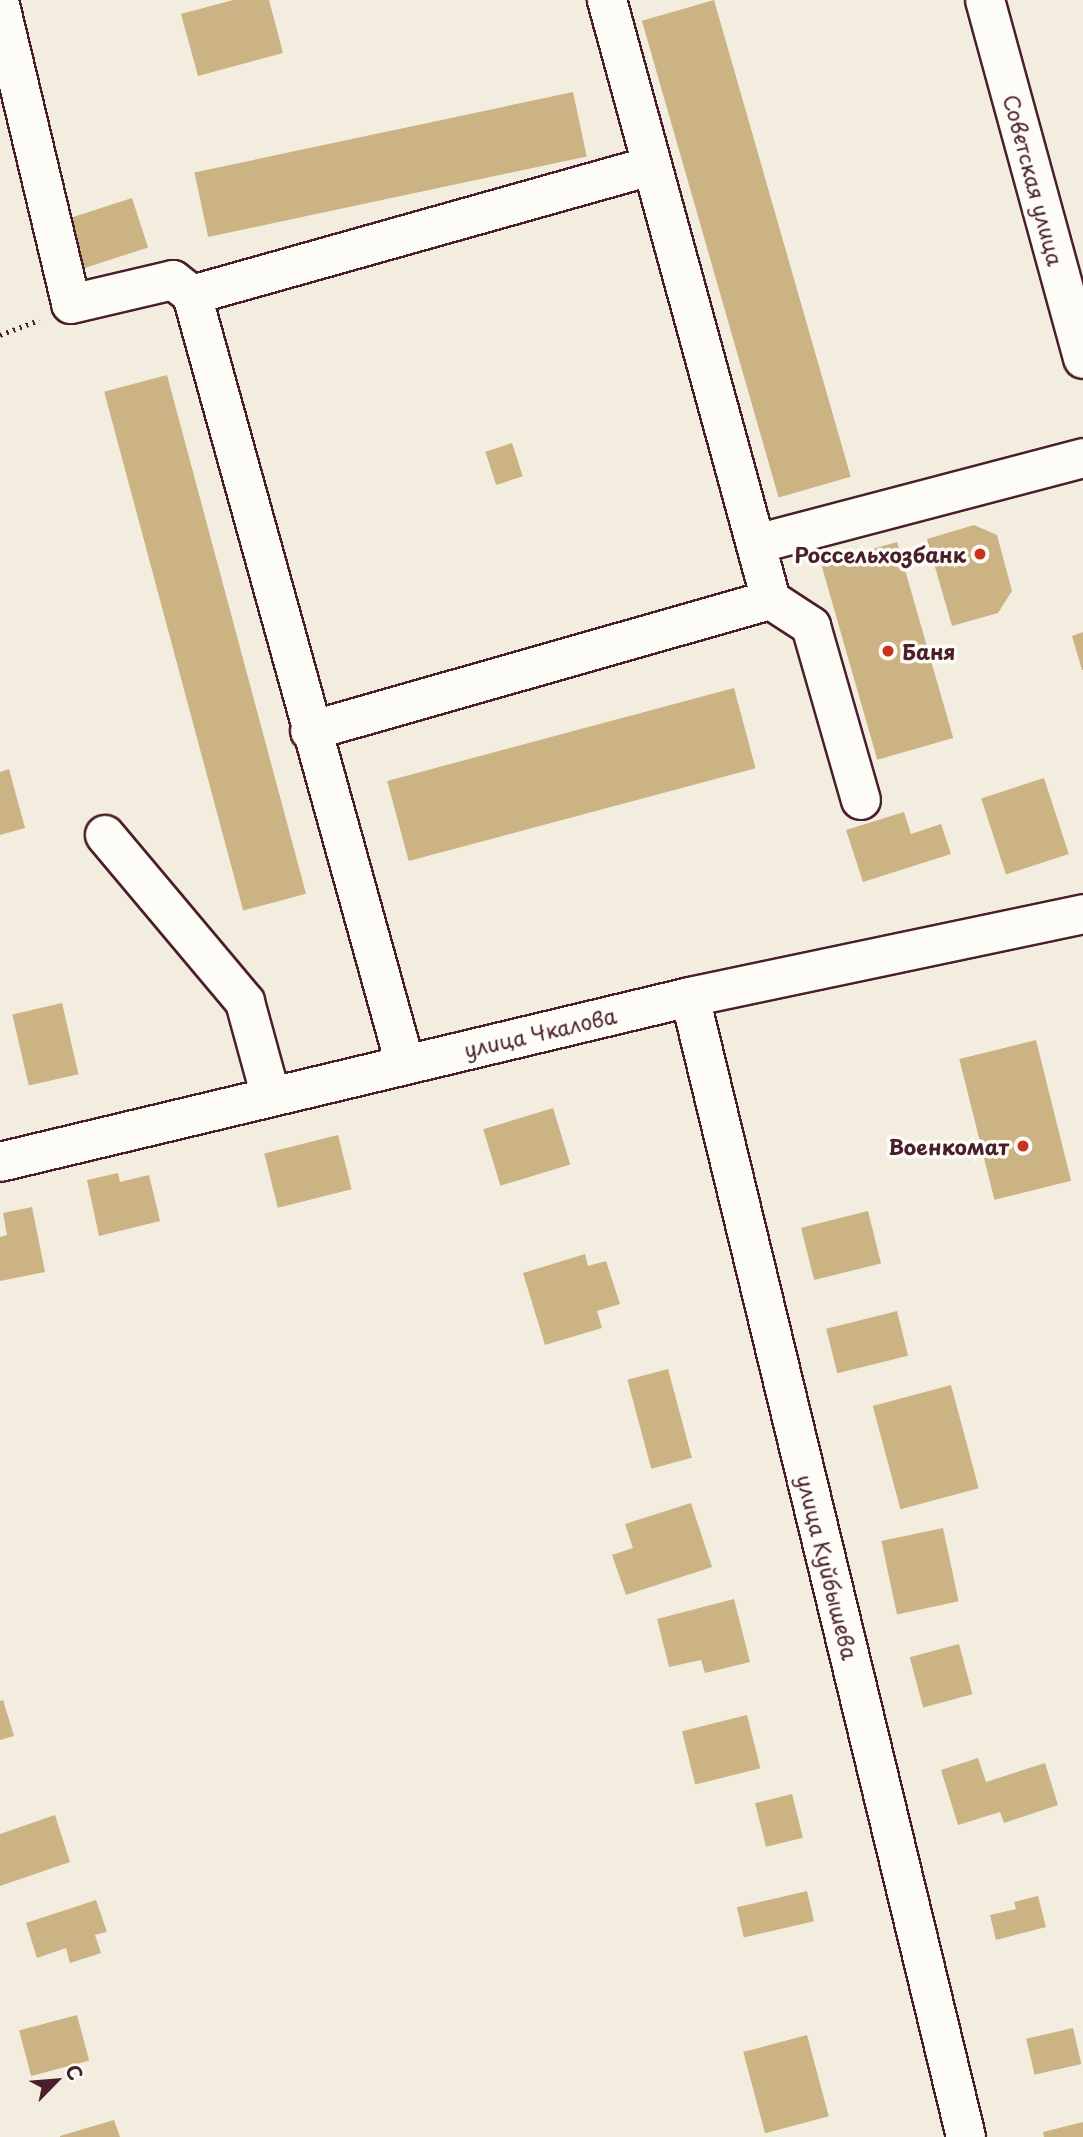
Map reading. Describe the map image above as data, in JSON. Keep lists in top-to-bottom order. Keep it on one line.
{"streets":{"street":["Советская улица","улица Чкалова","улица Куйбышева"]},"crossings":[["улица Чкалова","улица Куйбышева"]],"places":["Россельхозбанк","Баня","Военкомат"],"north":"top right"}
